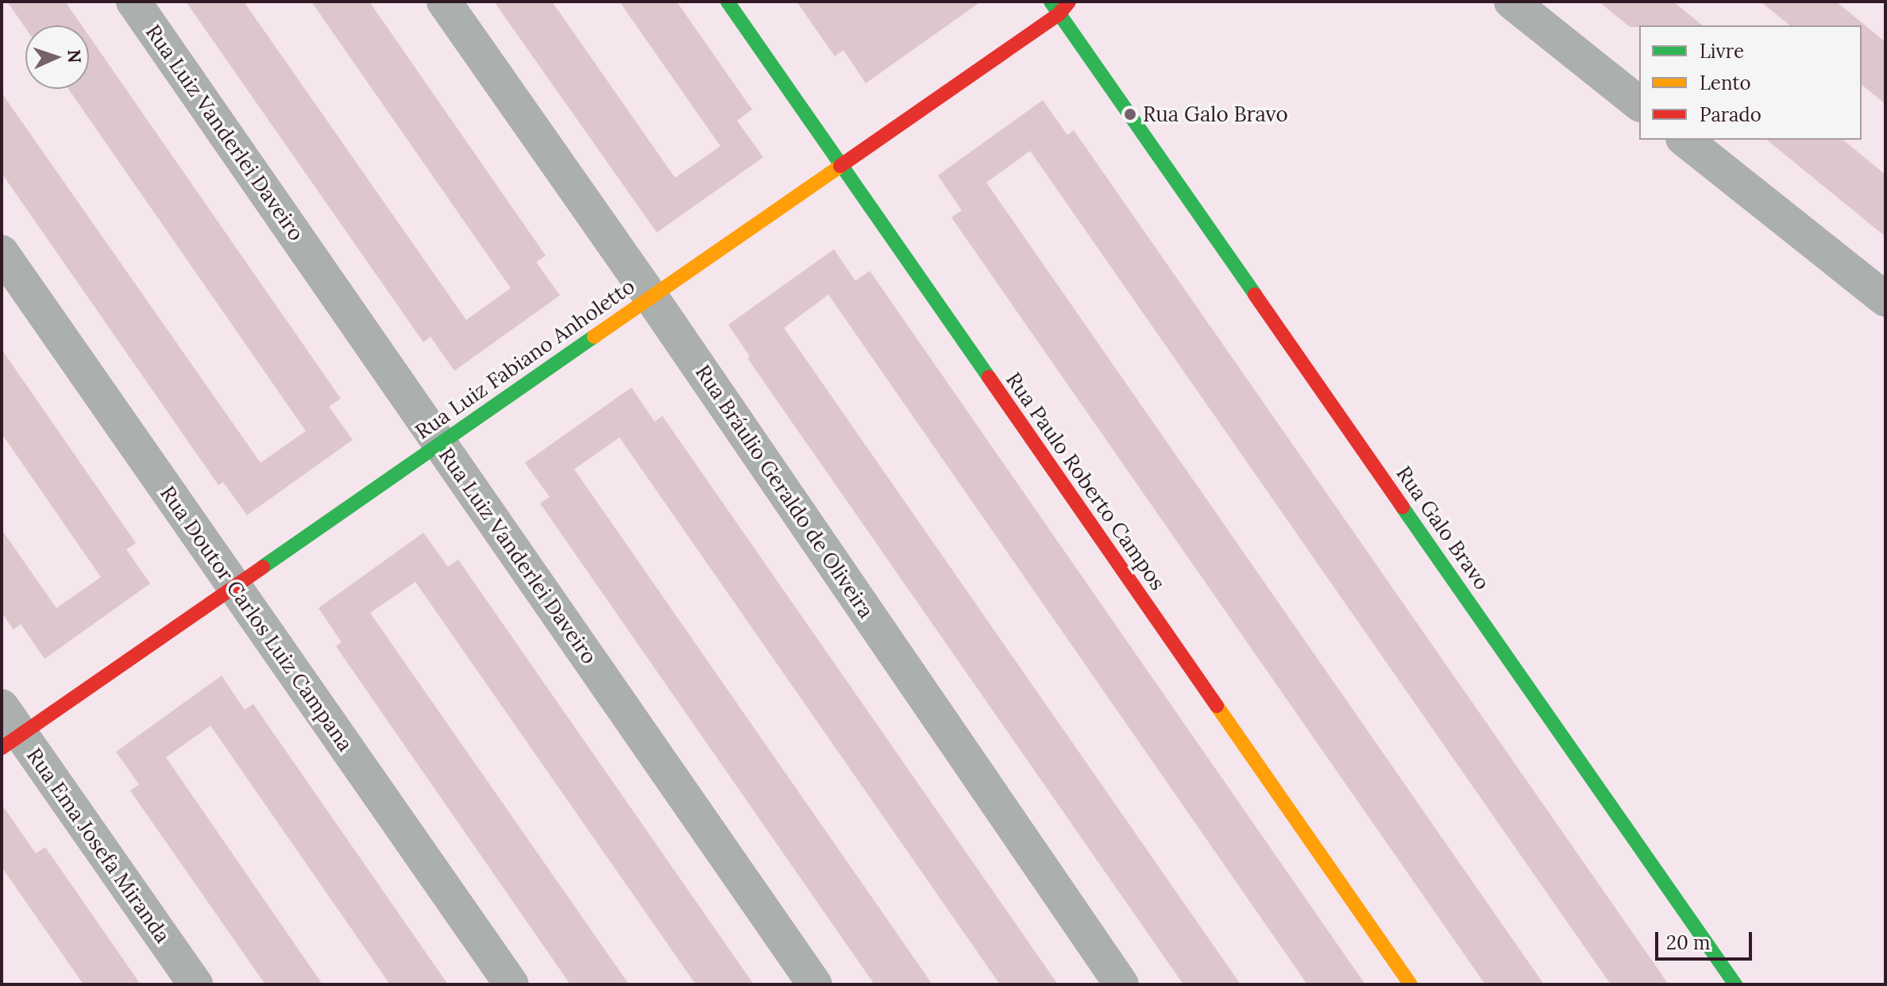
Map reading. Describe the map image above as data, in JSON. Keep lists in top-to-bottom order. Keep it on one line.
{"streets":{"street":["Rua Luiz Vanderlei Daveiro","Rua Luiz Fabiano Anholetto","Rua Paulo Roberto Campos","Rua Bráulio Geraldo de Oliveira","Rua Galo Bravo","Rua Doutor Carlos Luiz Campana","Rua Ema Josefa Miranda"]},"crossings":[["Rua Luiz Vanderlei Daveiro","Rua Luiz Fabiano Anholetto"],["Rua Luiz Fabiano Anholetto","Rua Paulo Roberto Campos"],["Rua Luiz Fabiano Anholetto","Rua Bráulio Geraldo de Oliveira"],["Rua Luiz Fabiano Anholetto","Rua Galo Bravo"],["Rua Luiz Fabiano Anholetto","Rua Doutor Carlos Luiz Campana"],["Rua Luiz Fabiano Anholetto","Rua Ema Josefa Miranda"]],"places":["Rua Galo Bravo"],"legend":["Livre","Lento","Parado"],"scale_bar":"20 m","north":"right"}
